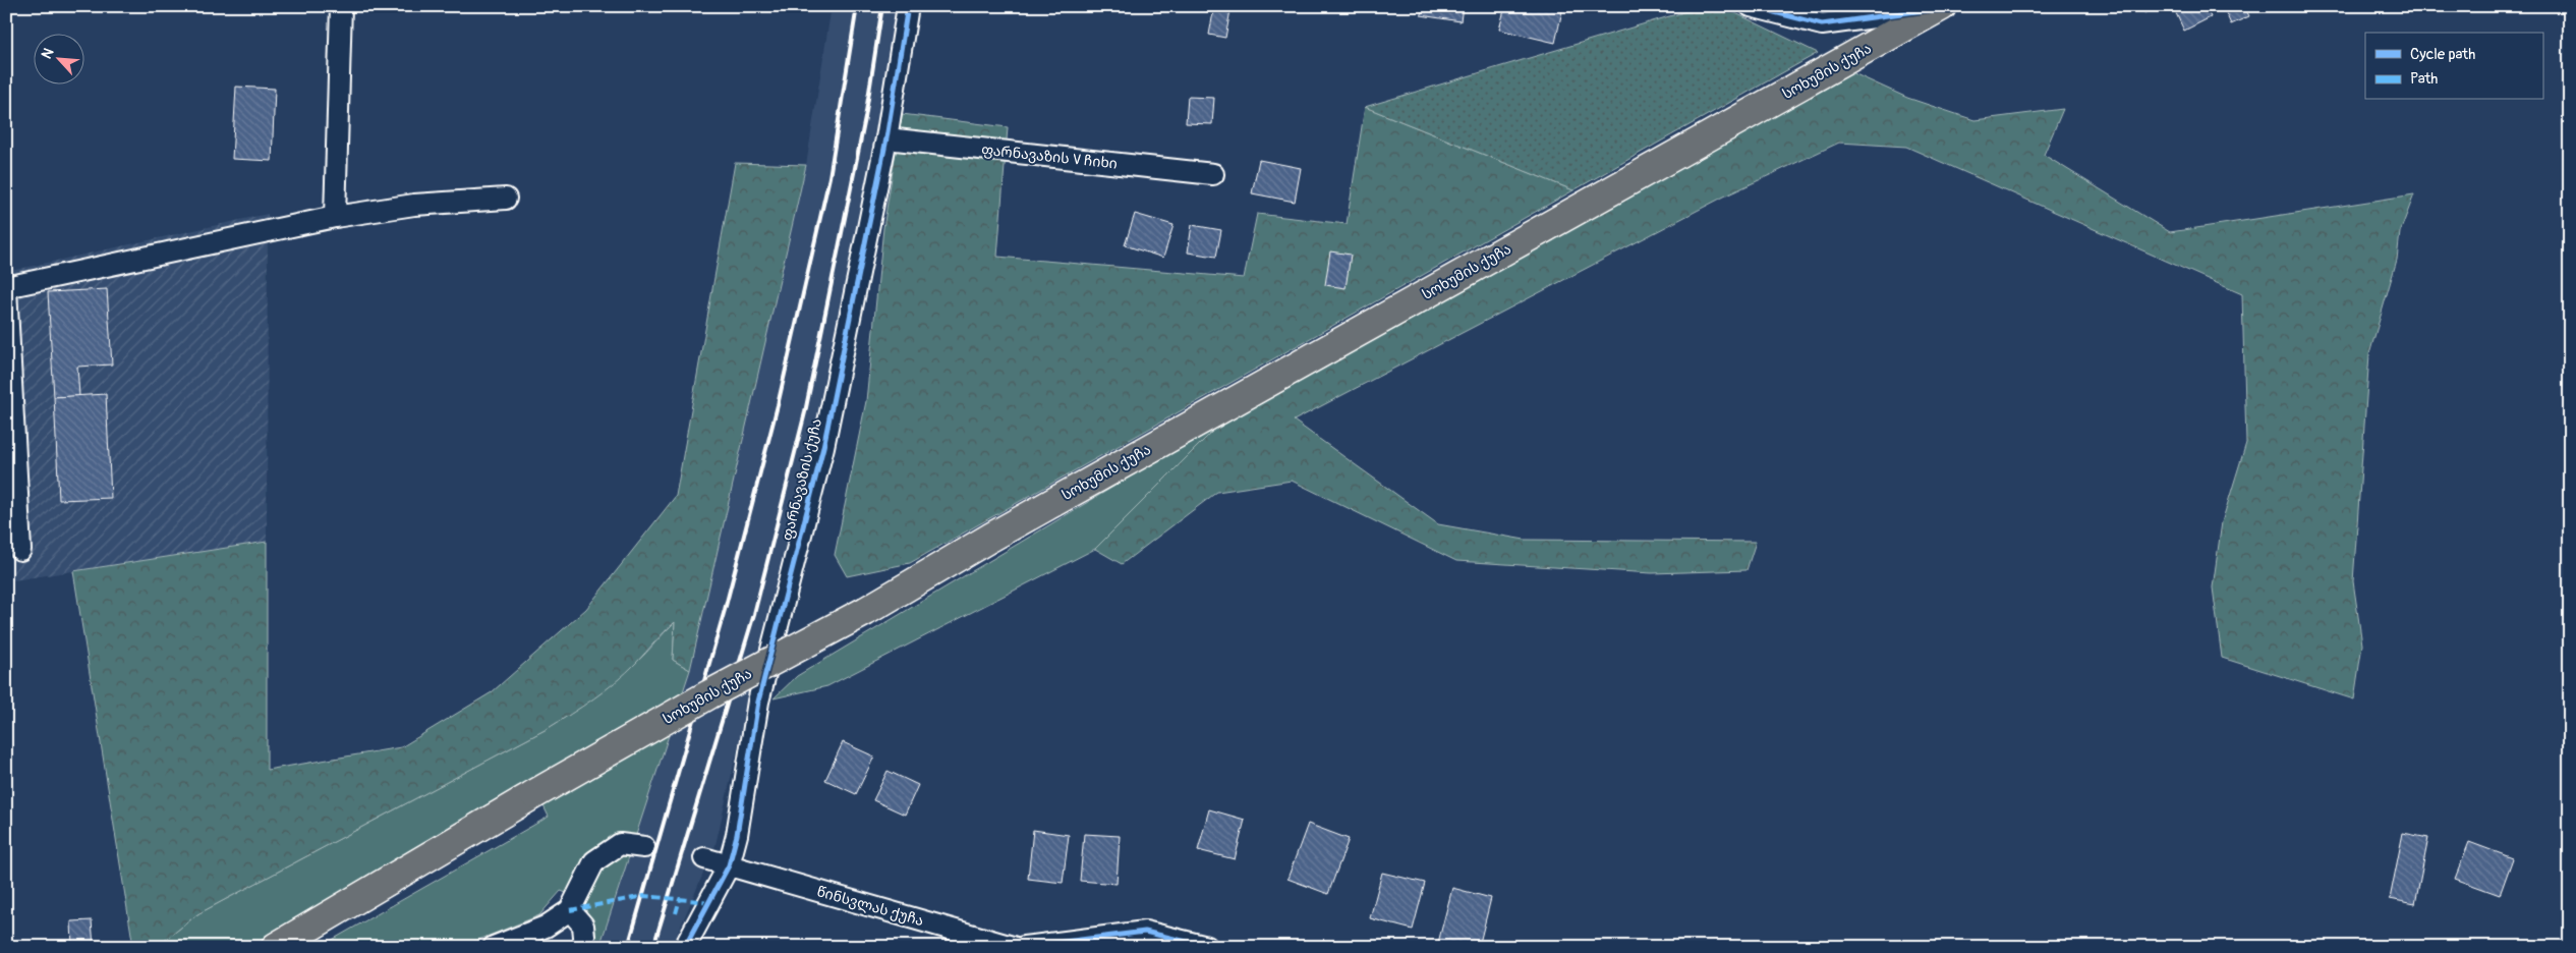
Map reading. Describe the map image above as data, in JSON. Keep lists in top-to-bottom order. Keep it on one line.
{"streets":{"highway":["სოხუმის ქუჩა"],"street":["ფარნავაზის V ჩიხი","ფარნავაზის ქუჩა","წინსვლას ქუჩა"]},"crossings":[["ფარნავაზის V ჩიხი","ფარნავაზის ქუჩა"],["ფარნავაზის ქუჩა","წინსვლას ქუჩა"]],"legend":["Cycle path","Path"],"north":"top left"}
